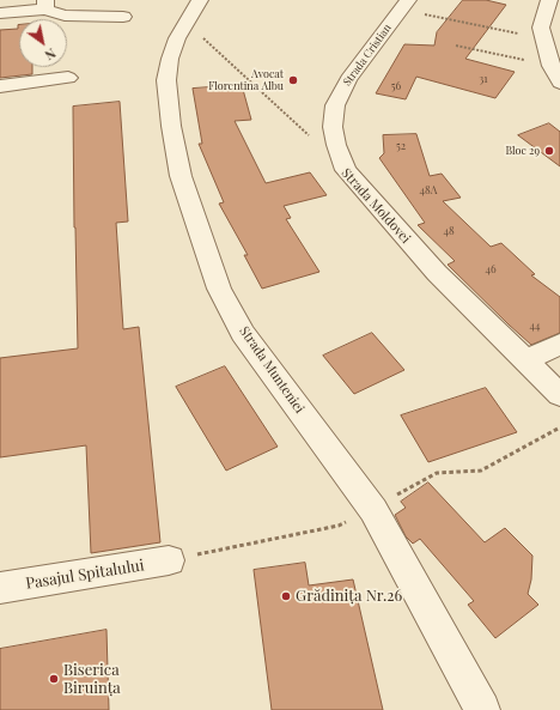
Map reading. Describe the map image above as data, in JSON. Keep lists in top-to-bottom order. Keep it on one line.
{"streets":{"street":["Strada Cristian","Strada Moldovei","Strada Munteniei","Pasajul Spitalului"]},"crossings":[["Strada Cristian","Strada Moldovei"]],"places":["Avocat Florentina Albu","Bloc 29","Grădinița Nr.26","Biserica Biruința"],"house_numbers":["31","56","52","48A","48","46","44"],"north":"bottom right"}
